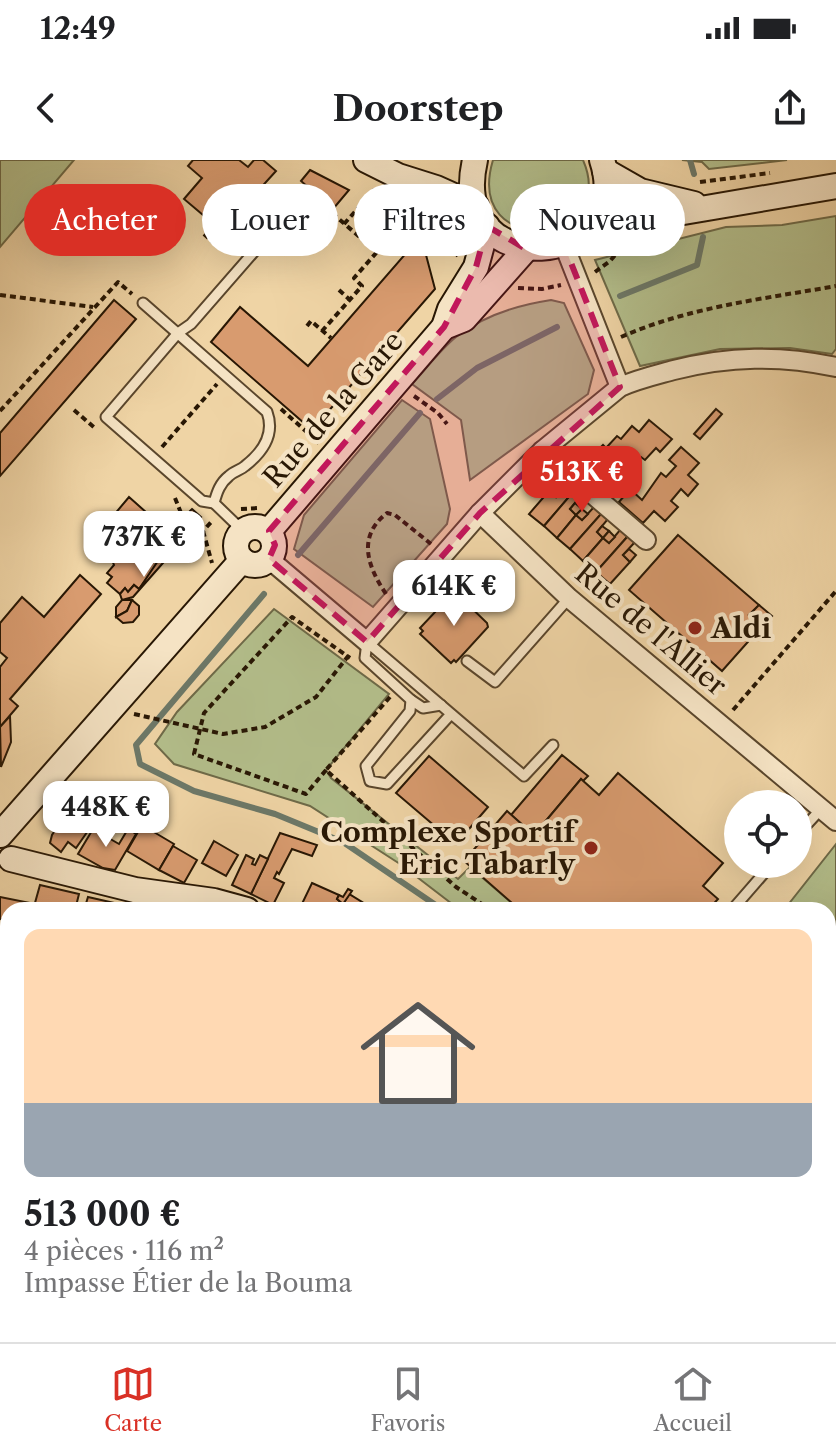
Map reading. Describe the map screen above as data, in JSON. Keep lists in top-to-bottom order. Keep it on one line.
{"streets":{"main road":["Rue de la Gare"],"street":["Rue de l'Allier"]},"places":["Aldi","Complexe Sportif Eric Tabarly"],"page":{"status":"12:49","header":"Doorstep","chip":["Acheter","Louer","Filtres","Nouveau"],"price":["513K €","737K €","614K €","448K €"],"list":[{"name":"513 000 €","note":"4 pièces · 116 m² · Impasse Étier de la Bouma"}],"tabs":["Carte","Favoris","Accueil"]}}
